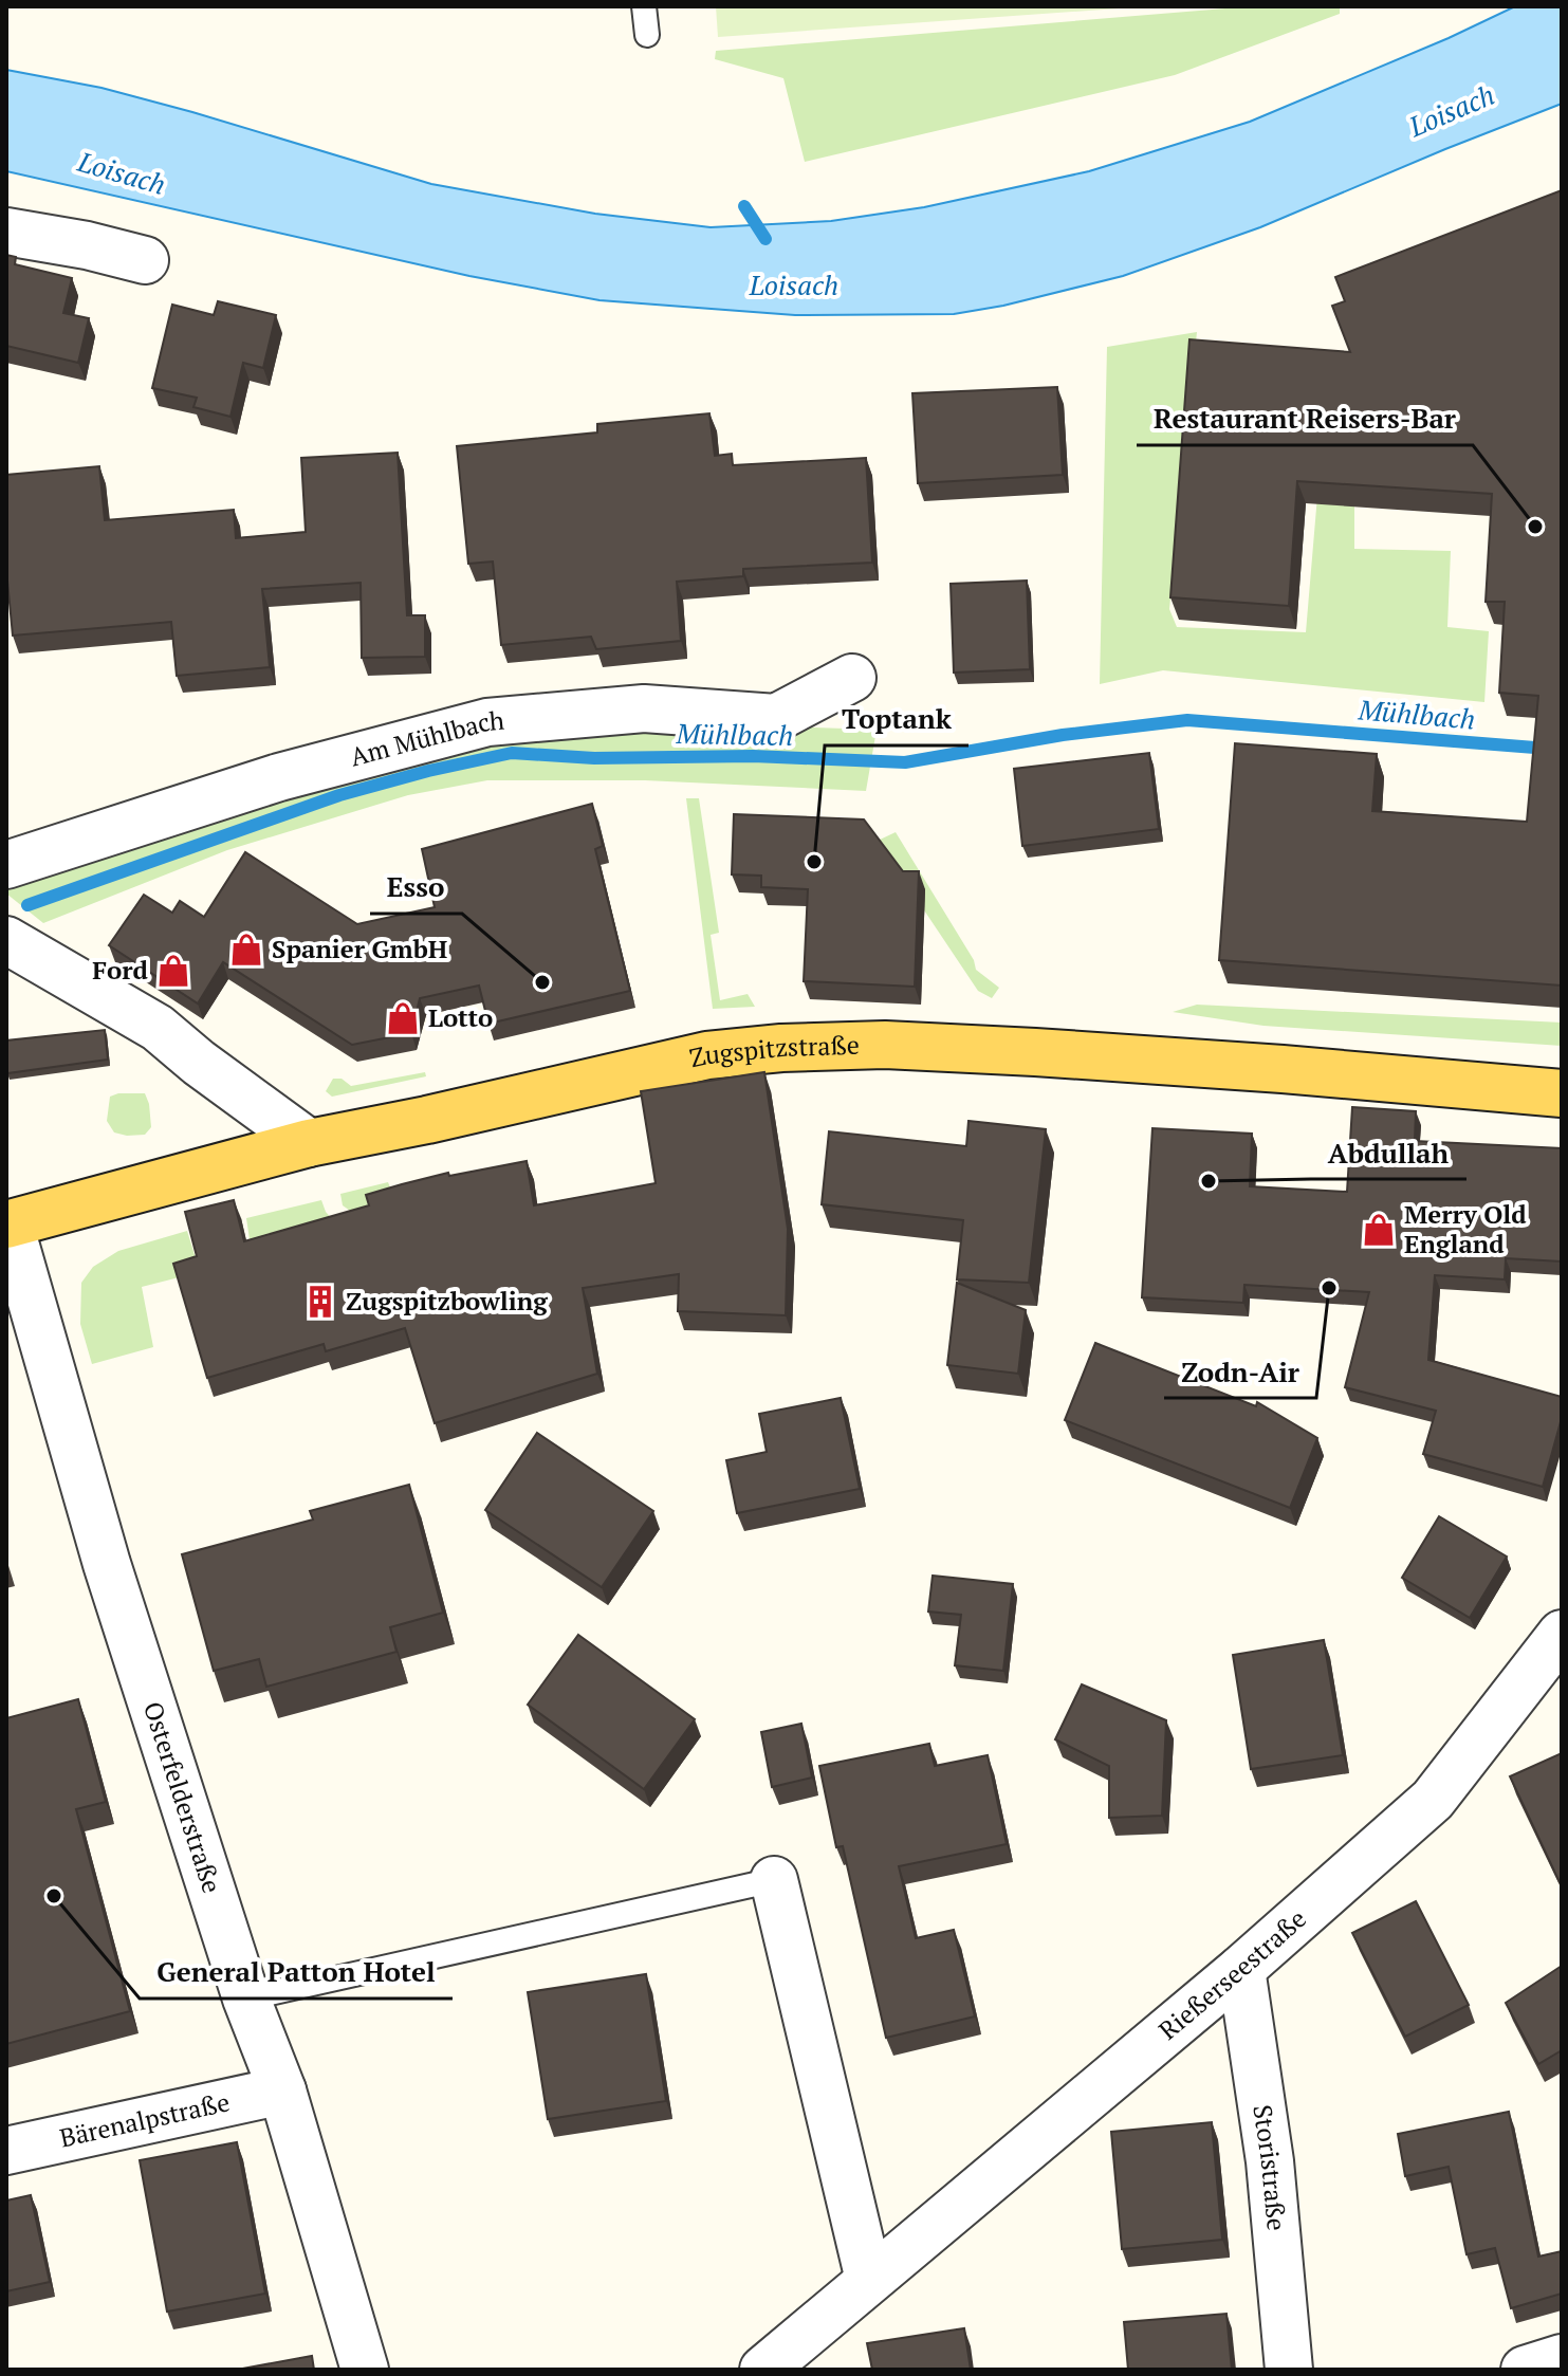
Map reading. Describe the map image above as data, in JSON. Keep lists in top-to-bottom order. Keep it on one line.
{"streets":{"main road":["Zugspitzstraße"],"street":["Am Mühlbach","Osterfelderstraße","Rießerseestraße","Bärenalpstraße","Storistraße"]},"crossings":[["Zugspitzstraße","Osterfelderstraße"],["Osterfelderstraße","Bärenalpstraße"],["Rießerseestraße","Storistraße"]],"water":["Loisach","Mühlbach"],"places":{"other":["Restaurant Reisers-Bar","Toptank","Esso","Abdullah","Zodn-Air","General Patton Hotel"],"shop":["Spanier GmbH","Ford","Lotto","Merry Old England"],"building":["Zugspitzbowling"]}}
